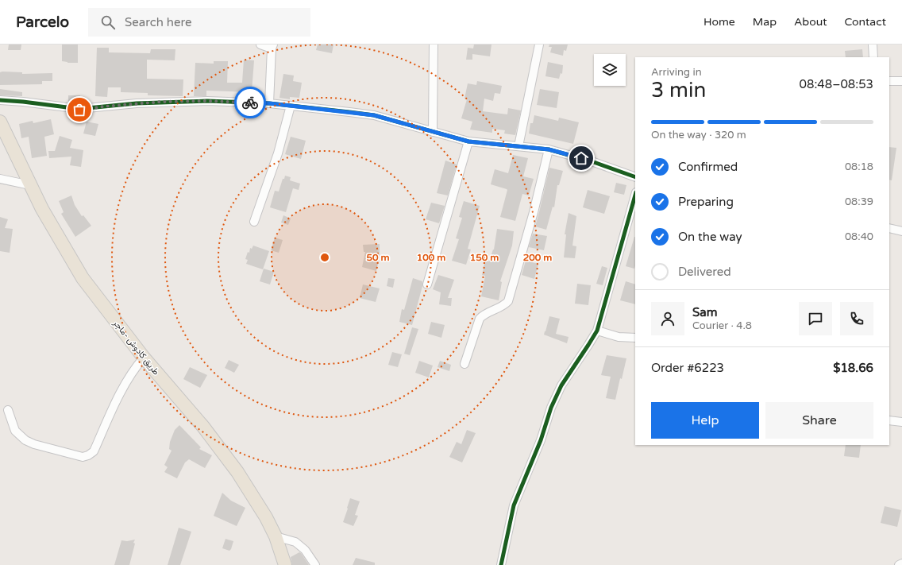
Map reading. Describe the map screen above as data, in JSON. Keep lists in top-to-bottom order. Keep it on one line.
{"streets":{"highway":["طريق كادوش -ماجر"]},"page":{"header":"Parcelo","search":"Search here","nav":["Home","Map","About","Contact"],"heading":["3 min","Arriving in","08:48–08:53"],"panel":["Sam","Courier · 4.8","Order #6223","$18.66"],"bar":"On the way · 320 m","list":[["Confirmed","08:18"],["Preparing","08:39"],["On the way","08:40"],"Delivered"],"buttons":["Help","Share"]},"rings":["50 m","100 m","150 m","200 m"]}
